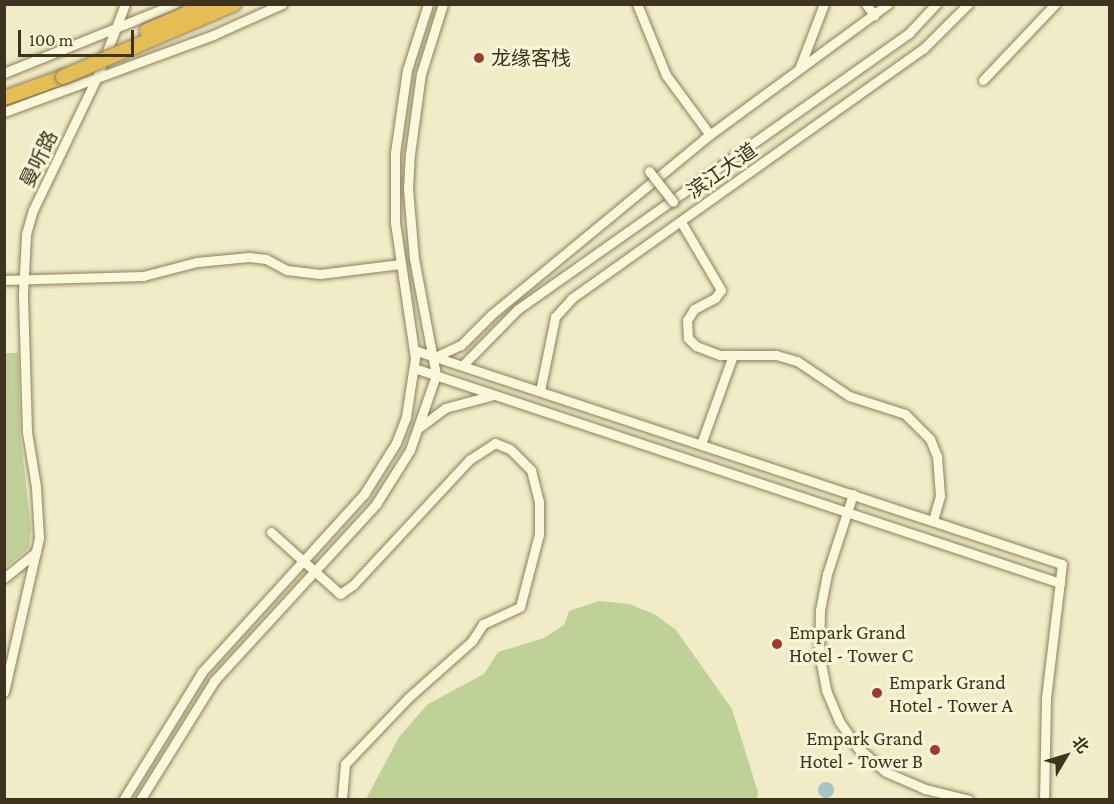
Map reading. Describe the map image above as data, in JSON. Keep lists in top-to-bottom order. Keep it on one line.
{"streets":{"street":["曼听路","滨江大道"]},"places":["龙缘客栈","Empark Grand Hotel - Tower C","Empark Grand Hotel - Tower A","Empark Grand Hotel - Tower B"],"scale_bar":"100 m","north":"top right"}
